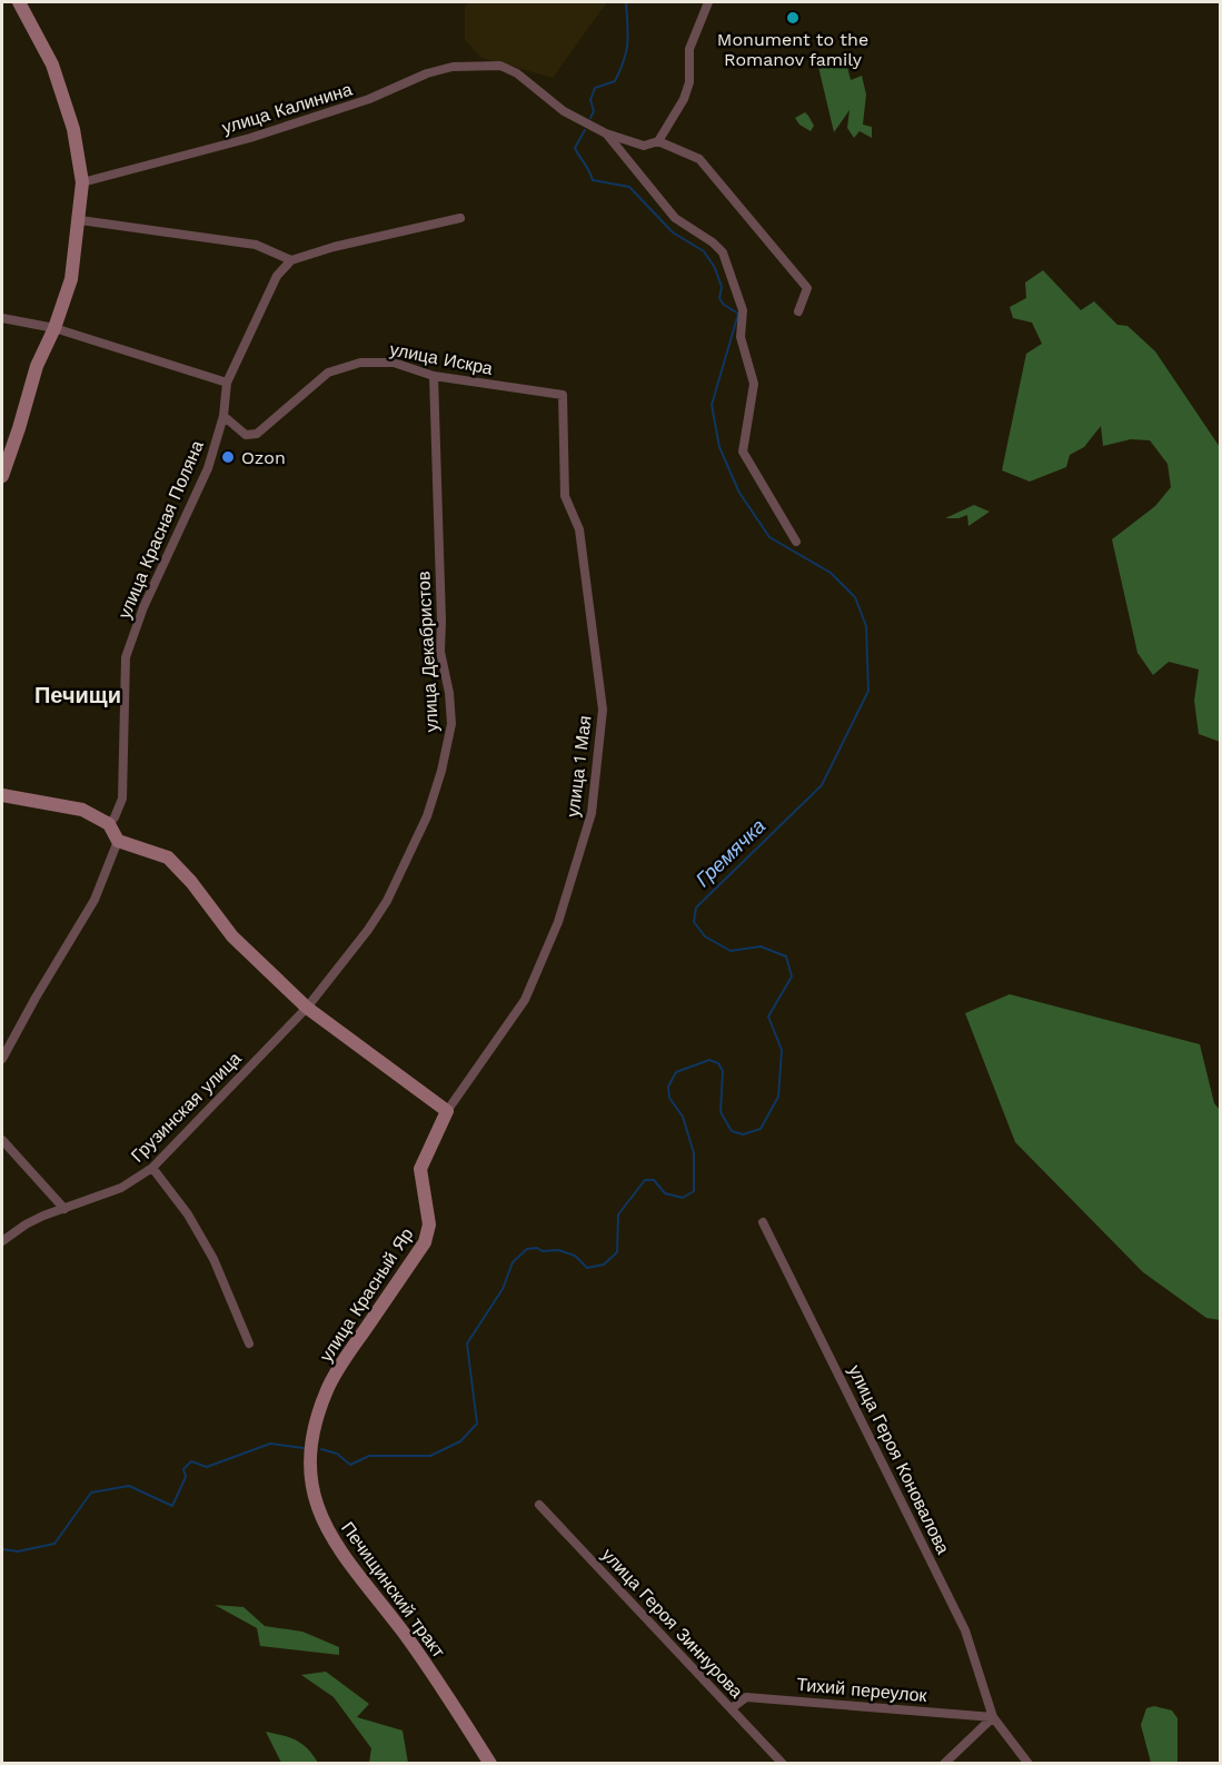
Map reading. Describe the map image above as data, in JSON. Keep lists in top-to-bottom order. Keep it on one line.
{"streets":{"street":["улица Калинина","улица Искра","улица Красная Поляна","улица Декабристов","улица 1 Мая","Грузинская улица","улица Красный Яр","улица Героя Коновалова","Печищинский тракт","улица Героя Зиннурова","Тихий переулок"]},"crossings":[["улица Искра","улица Красная Поляна"],["улица Искра","улица Декабристов"],["улица Искра","улица 1 Мая"],["улица Декабристов","Грузинская улица"],["улица 1 Мая","улица Красный Яр"],["улица Красный Яр","Печищинский тракт"],["улица Героя Коновалова","Тихий переулок"],["улица Героя Зиннурова","Тихий переулок"]],"districts":["Печищи"],"water":["Гремячка"],"places":["Monument to the Romanov family","Ozon"]}
